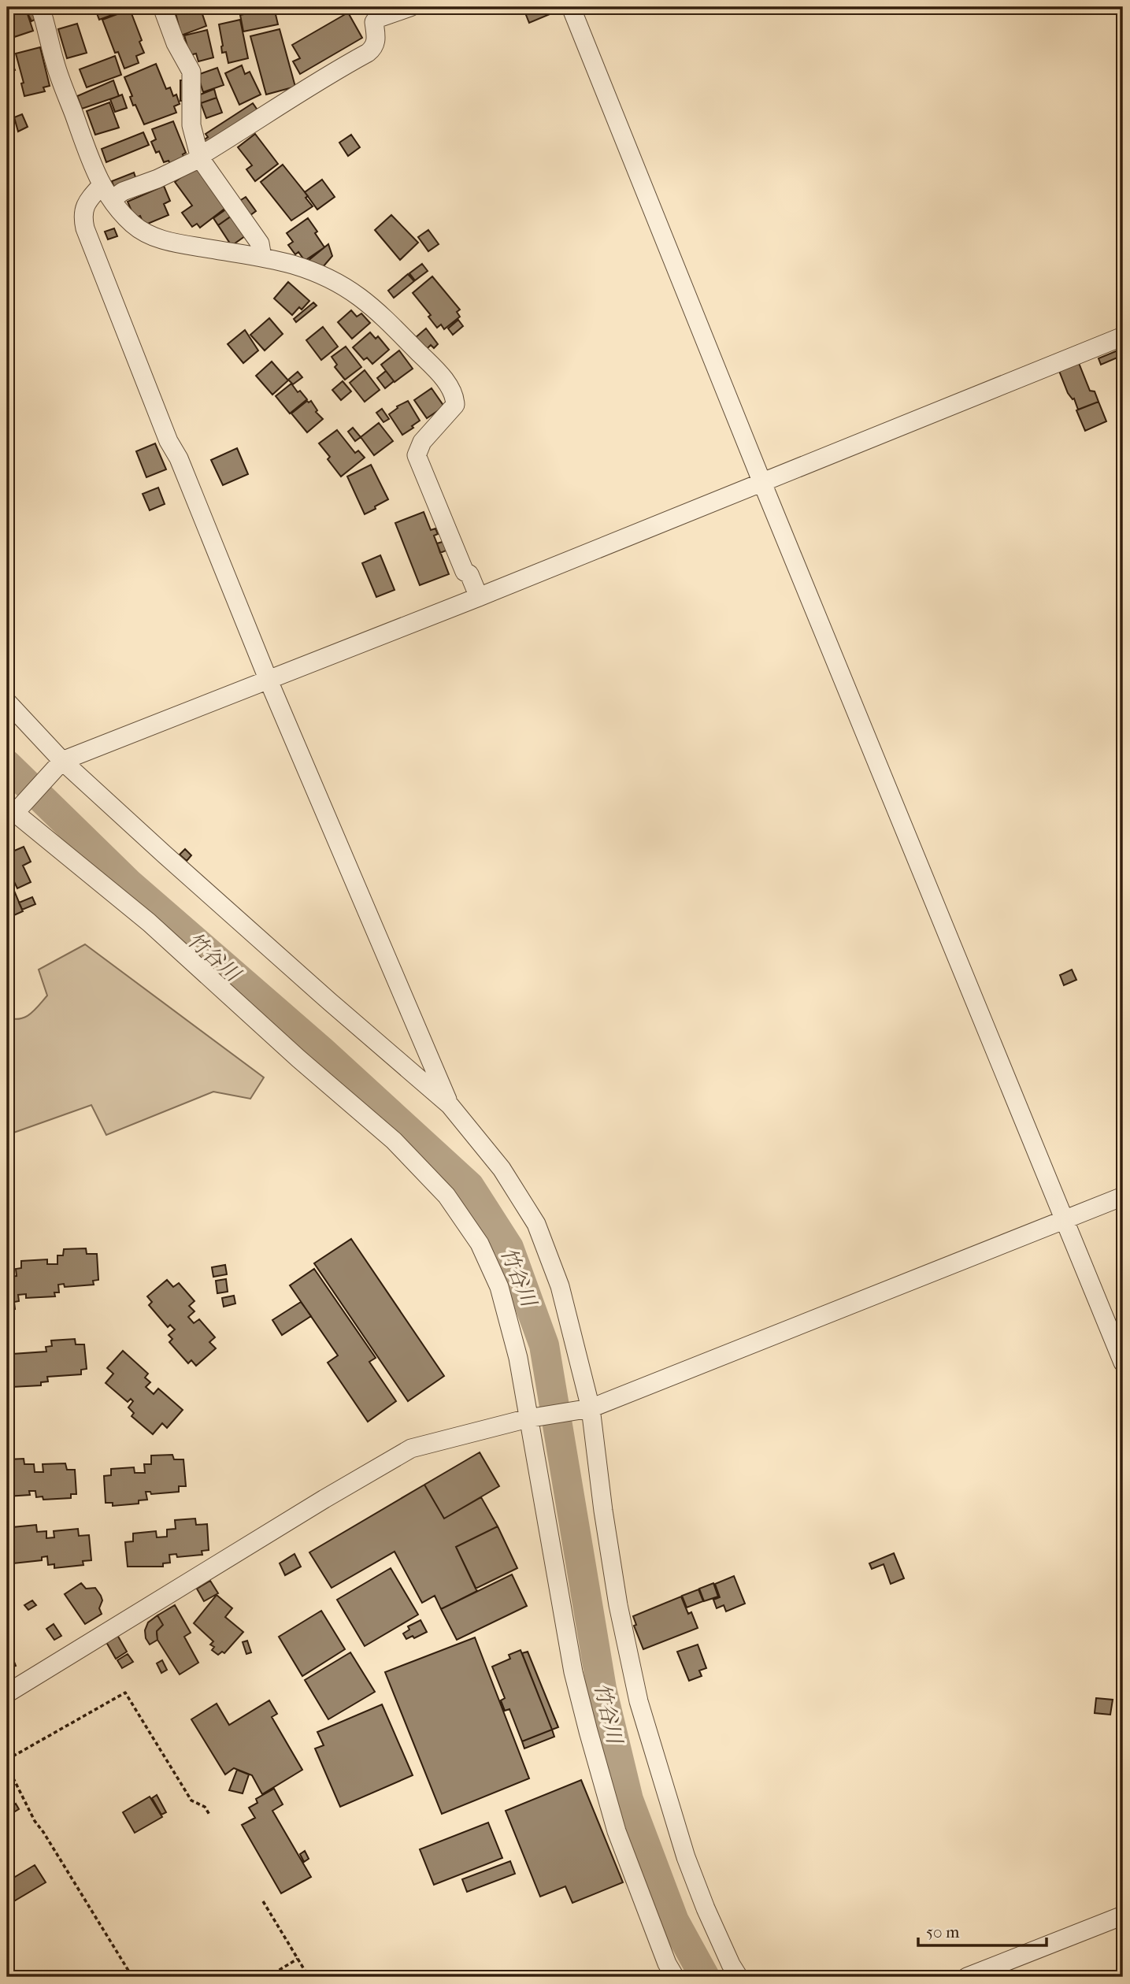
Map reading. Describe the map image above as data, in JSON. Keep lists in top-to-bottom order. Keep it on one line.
{"water":["竹谷川"],"scale_bar":"50 m"}
